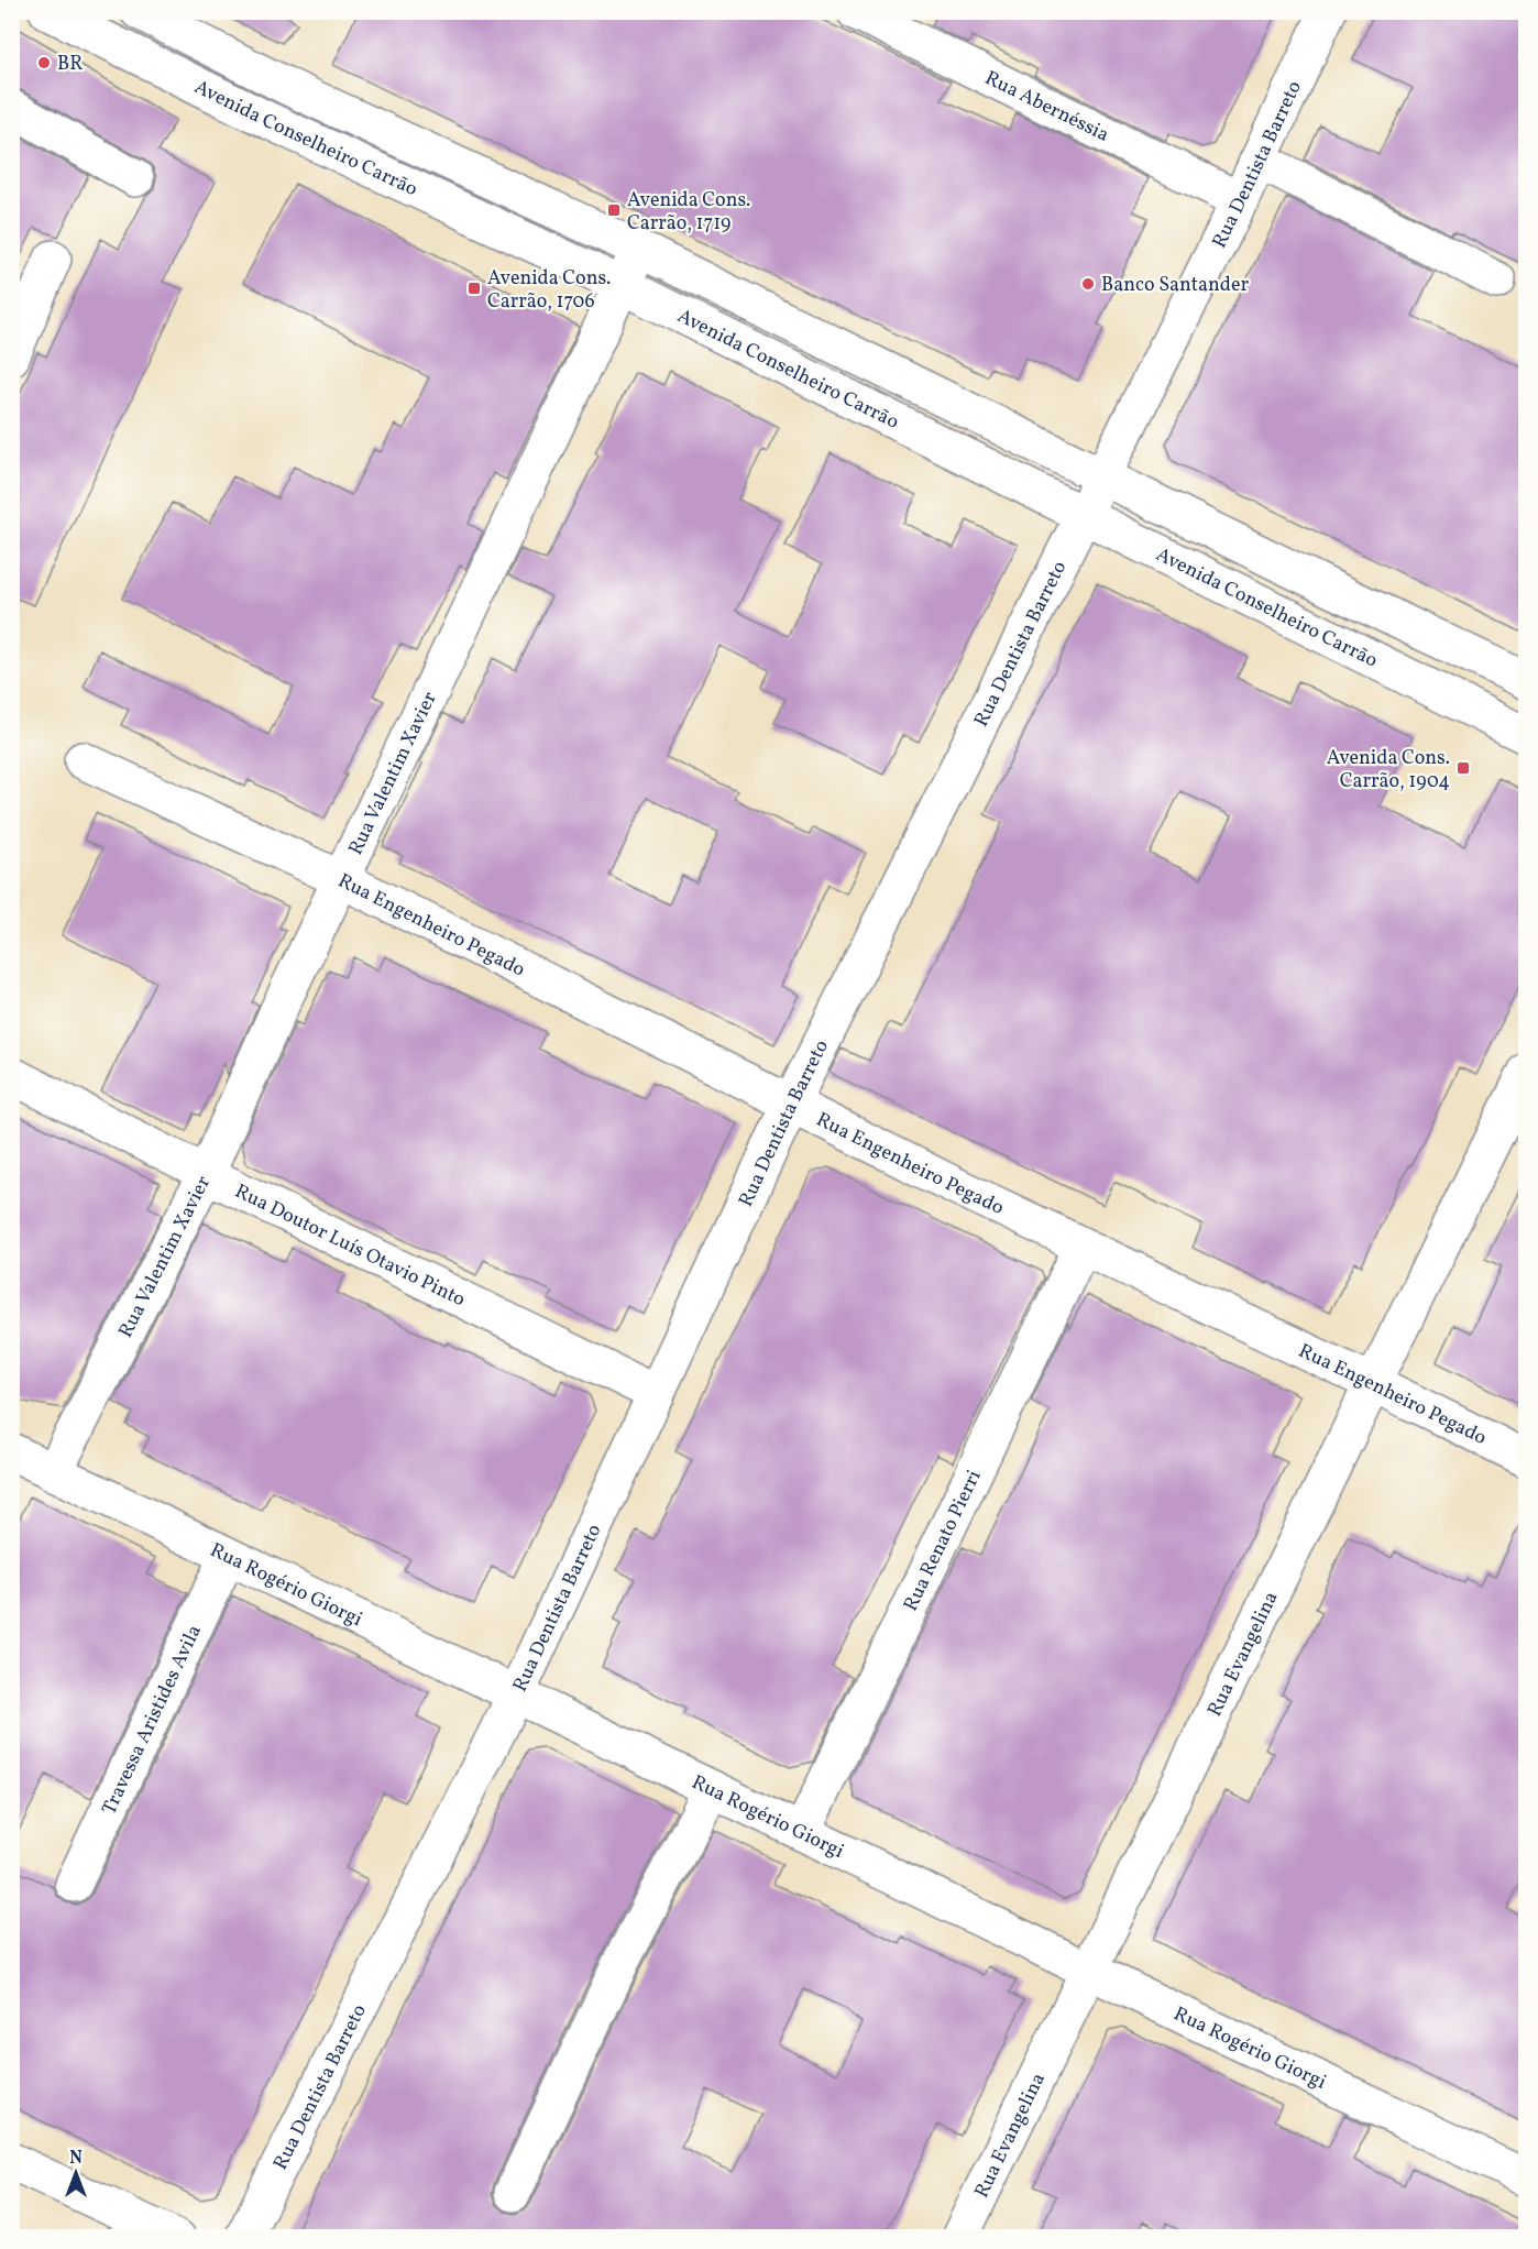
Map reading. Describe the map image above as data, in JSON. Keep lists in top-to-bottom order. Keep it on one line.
{"streets":{"street":["Rua Abernéssia","Avenida Conselheiro Carrão","Rua Dentista Barreto","Rua Valentim Xavier","Rua Engenheiro Pegado","Rua Doutor Luís Otavio Pinto","Rua Renato Pierri","Rua Rogério Giorgi","Rua Evangelina","Travessa Aristides Avila"]},"crossings":[["Rua Abernéssia","Rua Dentista Barreto"],["Avenida Conselheiro Carrão","Rua Dentista Barreto"],["Avenida Conselheiro Carrão","Rua Valentim Xavier"],["Rua Dentista Barreto","Rua Engenheiro Pegado"],["Rua Dentista Barreto","Rua Doutor Luís Otavio Pinto"],["Rua Dentista Barreto","Rua Rogério Giorgi"],["Rua Valentim Xavier","Rua Engenheiro Pegado"],["Rua Valentim Xavier","Rua Doutor Luís Otavio Pinto"],["Rua Valentim Xavier","Rua Rogério Giorgi"],["Rua Engenheiro Pegado","Rua Renato Pierri"],["Rua Engenheiro Pegado","Rua Evangelina"],["Rua Renato Pierri","Rua Rogério Giorgi"],["Rua Rogério Giorgi","Rua Evangelina"],["Rua Rogério Giorgi","Travessa Aristides Avila"]],"places":{"other":["BR","Banco Santander"],"transit":["Avenida Cons. Carrão, 1719","Avenida Cons. Carrão, 1706","Avenida Cons. Carrão, 1904"]},"north":"top"}
